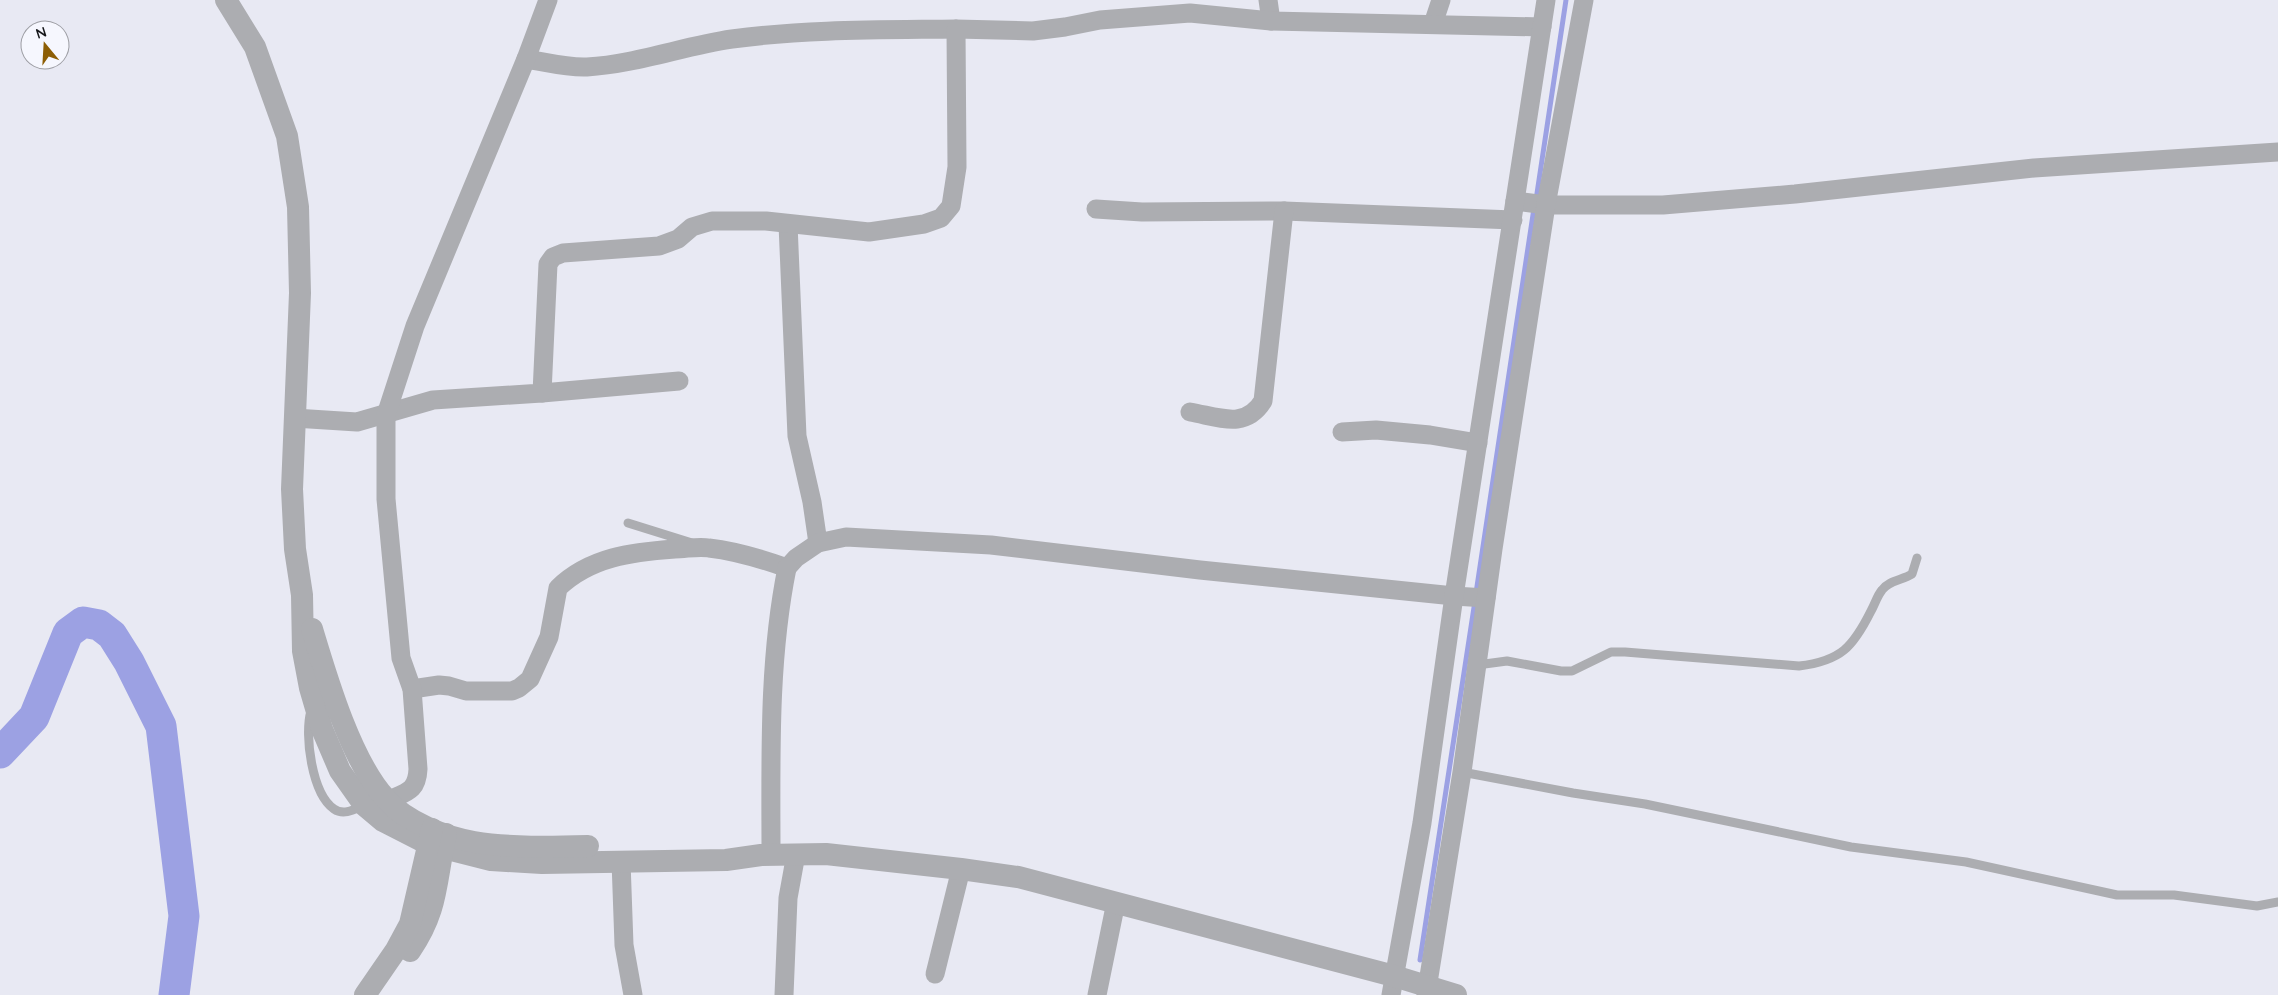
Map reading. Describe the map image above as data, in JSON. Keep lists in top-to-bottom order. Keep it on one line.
{"north":"top"}
